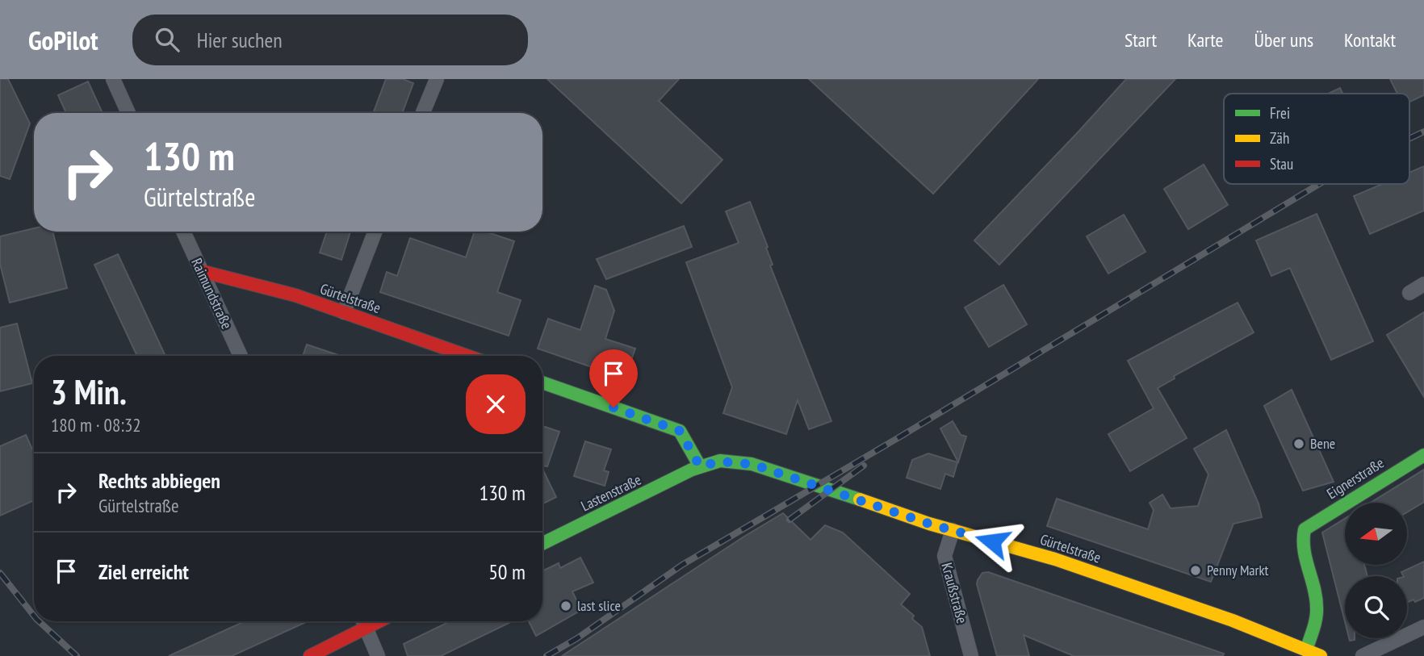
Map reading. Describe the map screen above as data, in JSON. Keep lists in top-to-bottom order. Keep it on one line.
{"streets":{"main road":["Gürtelstraße","Eignerstraße","Lastenstraße"],"street":["Raimundstraße","Kraußstraße"]},"crossings":[["Raimundstraße","Gürtelstraße"],["Gürtelstraße","Eignerstraße"],["Gürtelstraße","Lastenstraße"],["Gürtelstraße","Kraußstraße"]],"places":["Bene","Penny Markt","last slice"],"legend":["Frei","Zäh","Stau"],"north":"left","page":{"header":"GoPilot","search":"Hier suchen","nav":["Start","Karte","Über uns","Kontakt"],"turn":["130 m","Gürtelstraße"],"heading":["3 Min.","180 m · 08:32"],"list":[{"name":"Rechts abbiegen","note":"Gürtelstraße","value":"130 m"},{"name":"Ziel erreicht","value":"50 m"}]}}
